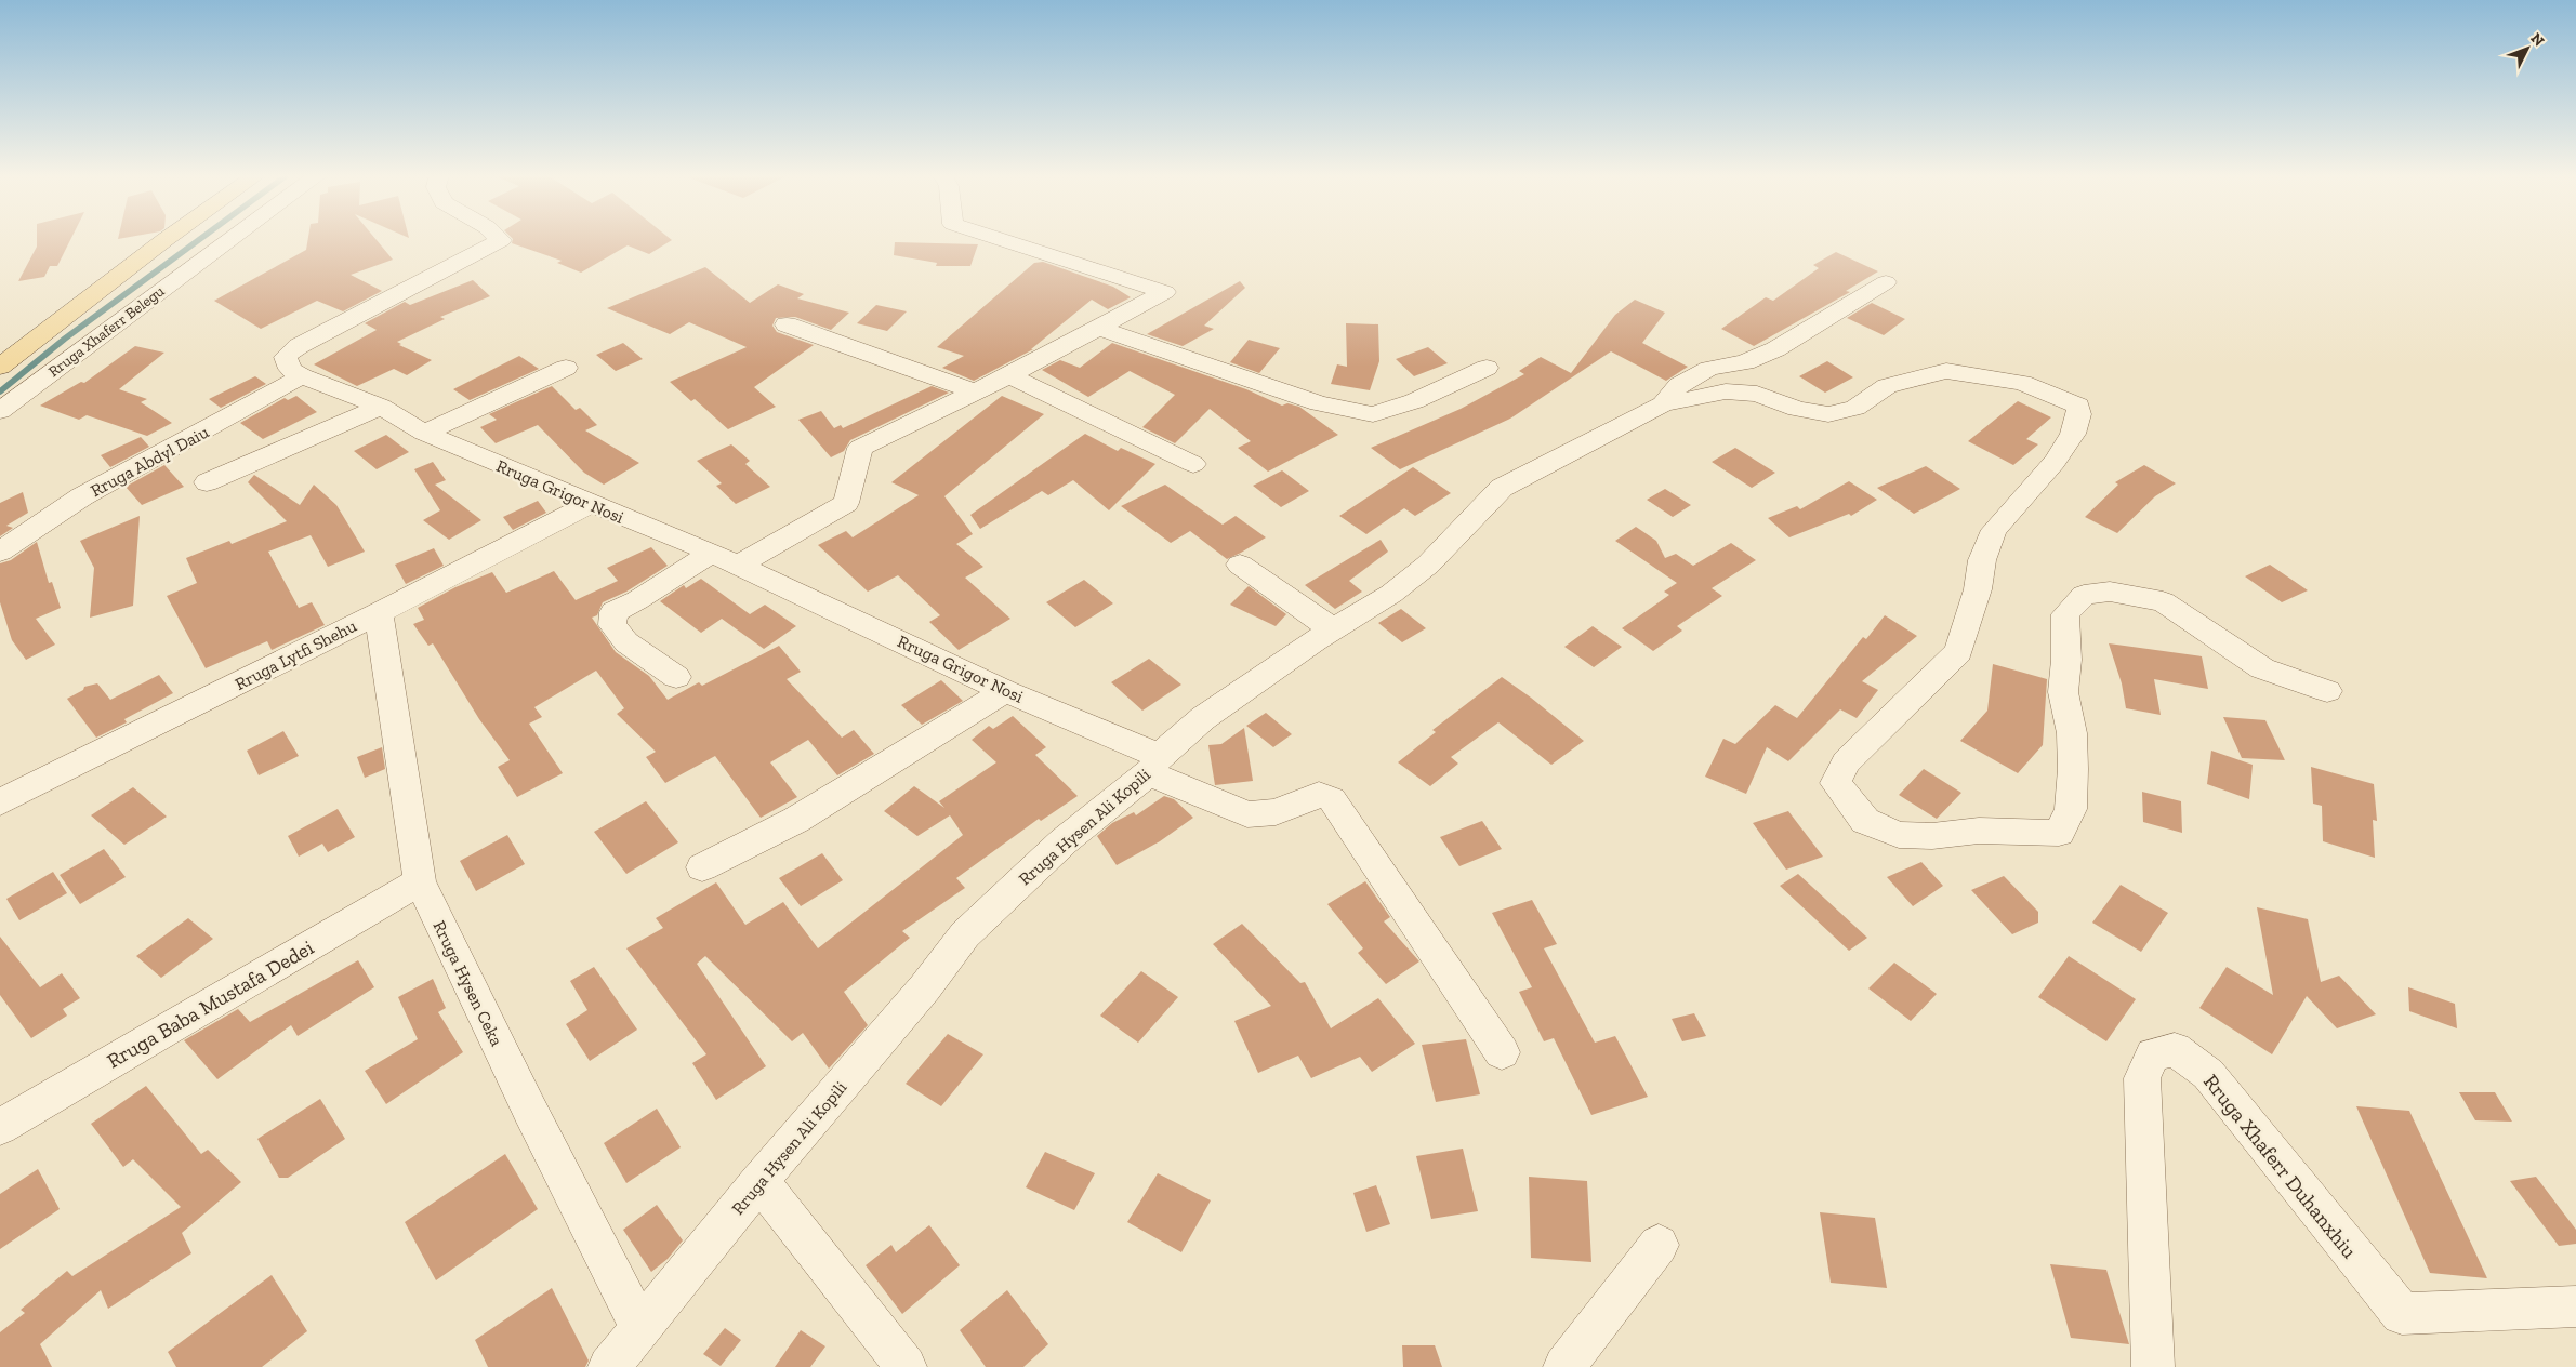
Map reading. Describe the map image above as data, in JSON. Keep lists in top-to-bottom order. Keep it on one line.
{"streets":{"street":["Rruga Xhaferr Belegu","Rruga Abdyl Daiu","Rruga Grigor Nosi","Rruga Lytfi Shehu","Rruga Hysen Ali Kopili","Rruga Hysen Ceka","Rruga Baba Mustafa Dedei","Rruga Xhaferr Duhanxhiu"]},"crossings":[["Rruga Abdyl Daiu","Rruga Grigor Nosi"],["Rruga Grigor Nosi","Rruga Lytfi Shehu"],["Rruga Grigor Nosi","Rruga Hysen Ali Kopili"],["Rruga Lytfi Shehu","Rruga Hysen Ceka"],["Rruga Hysen Ali Kopili","Rruga Hysen Ceka"],["Rruga Hysen Ceka","Rruga Baba Mustafa Dedei"]],"north":"top right"}
